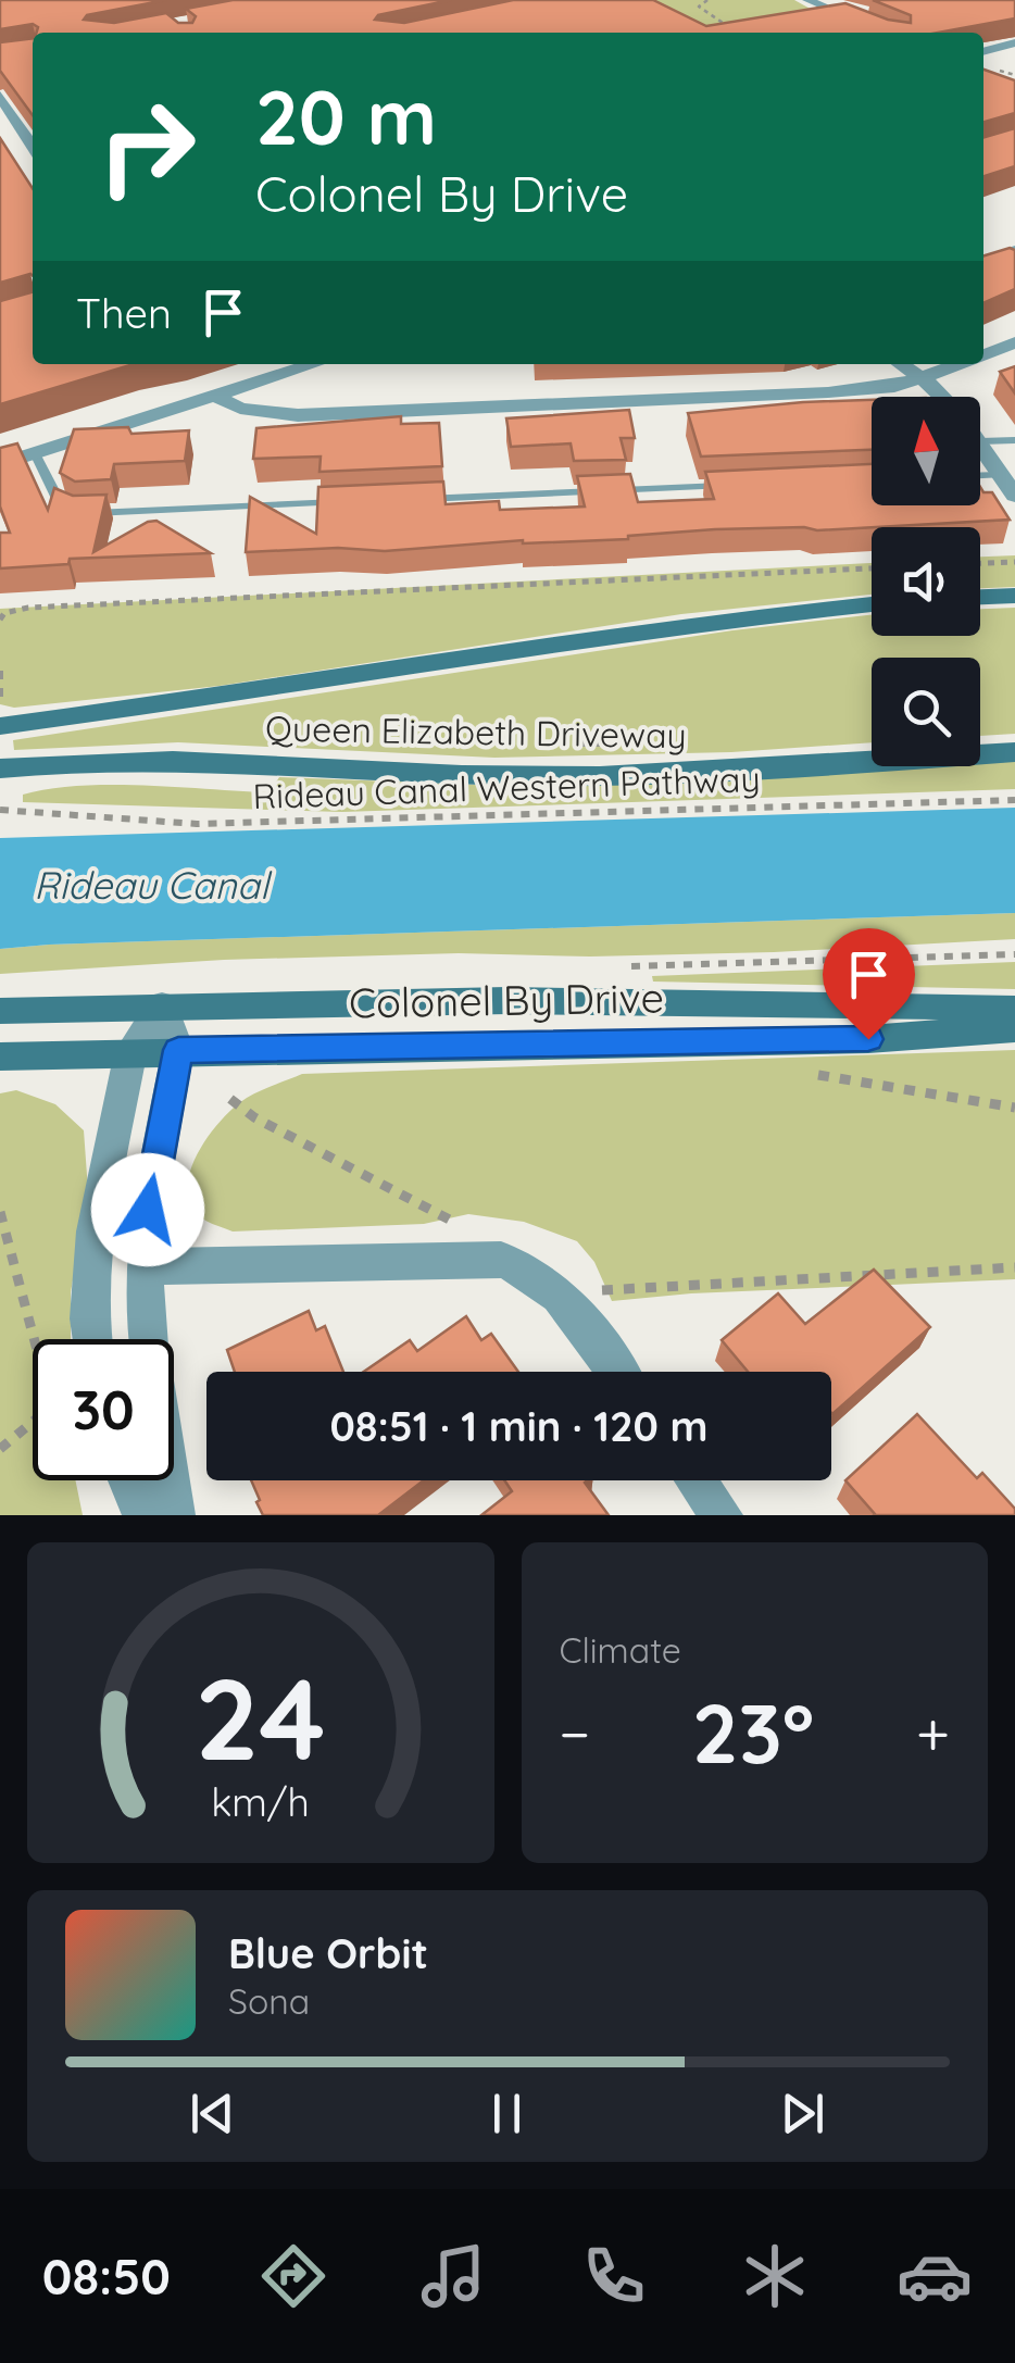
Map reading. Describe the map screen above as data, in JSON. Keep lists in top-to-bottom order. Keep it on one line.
{"streets":{"main road":["Queen Elizabeth Driveway","Colonel By Drive"],"path":["Rideau Canal Western Pathway"]},"water":["Rideau Canal"],"north":"top","page":{"turn":["20 m","Colonel By Drive"],"then":"Then","limit":"30","trip":"08:51 · 1 min · 120 m","tile":"Climate","heat":["−","23°","+"],"song":["Blue Orbit","Sona"],"tabs":"08:50","gauge":["24","km/h"]}}
